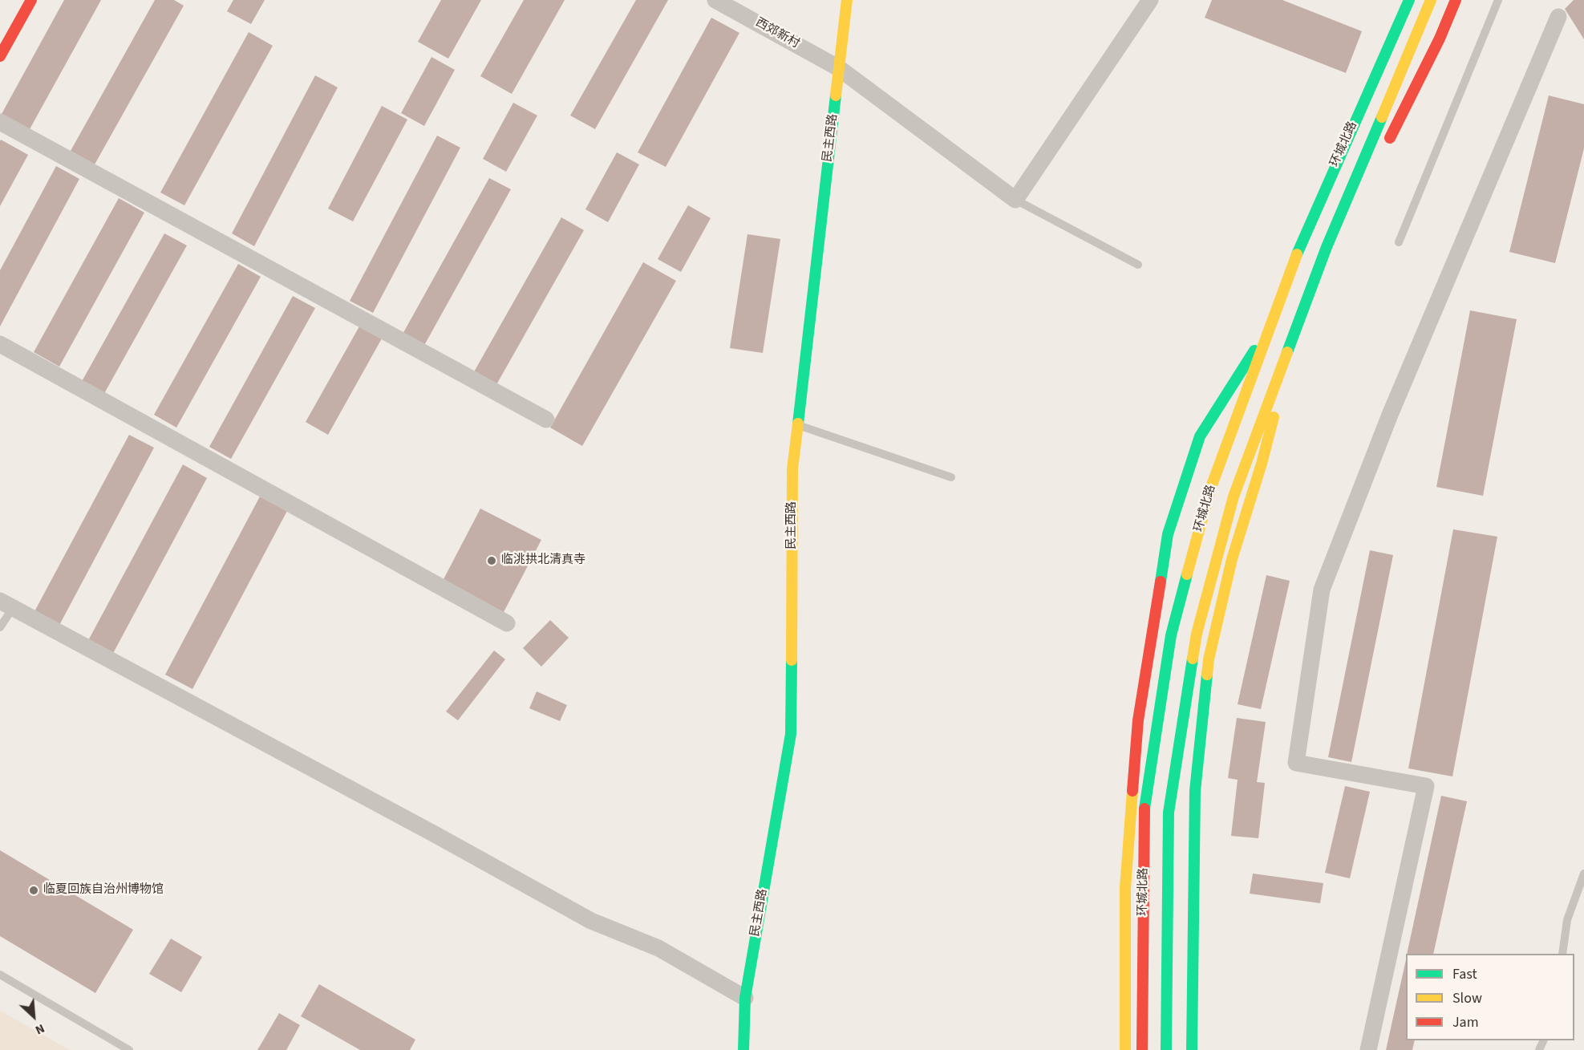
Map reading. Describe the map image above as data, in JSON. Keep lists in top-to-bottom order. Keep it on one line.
{"streets":{"main road":["民主西路","环城北路"],"street":["西郊新村"]},"crossings":[["西郊新村","民主西路"]],"places":["临洮拱北清真寺","临夏回族自治州博物馆"],"legend":["Fast","Slow","Jam"],"north":"bottom right"}
